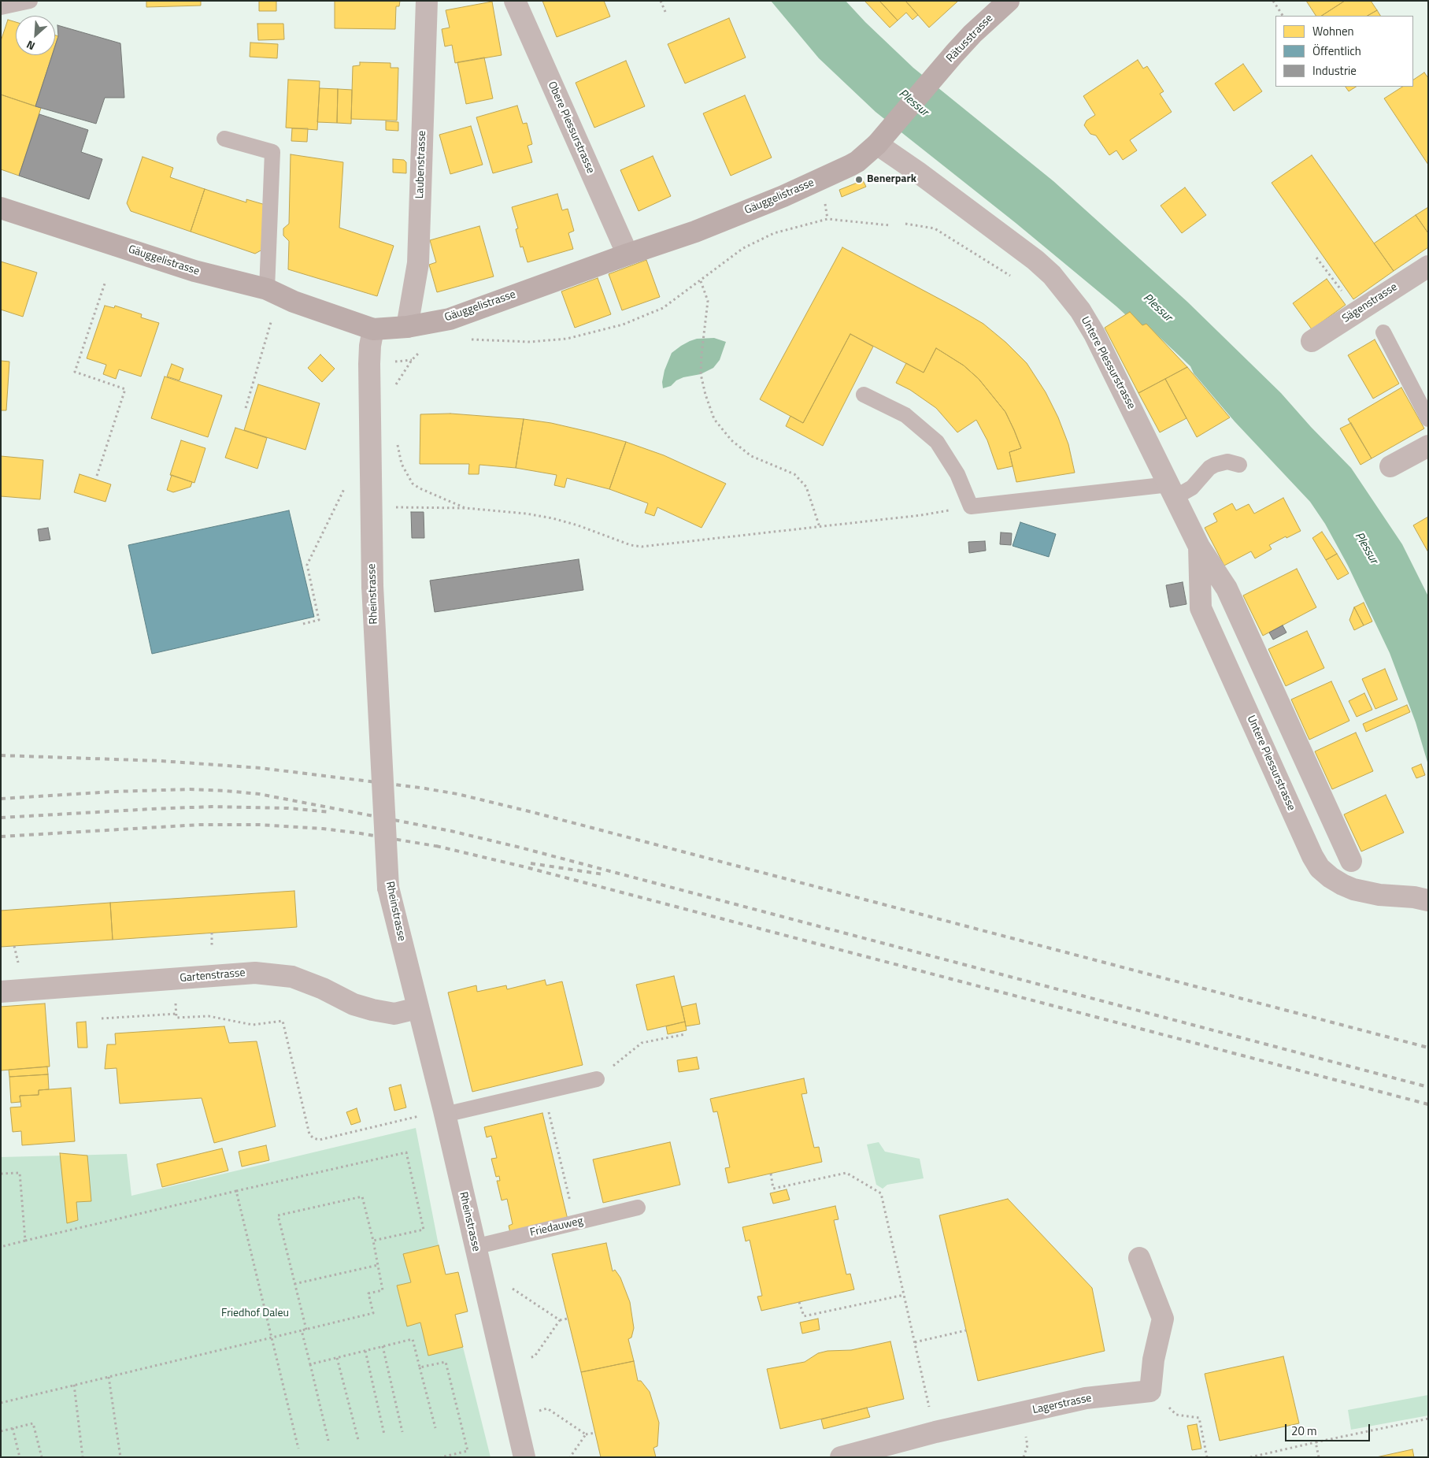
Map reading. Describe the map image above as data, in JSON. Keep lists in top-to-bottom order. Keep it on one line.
{"streets":{"street":["Rätusstrasse","Obere Plessurstrasse","Laubenstrasse","Gäuggelistrasse","Sägenstrasse","Untere Plessurstrasse","Rheinstrasse","Gartenstrasse","Lagerstrasse"],"lane":["Friedauweg"]},"crossings":[["Rätusstrasse","Gäuggelistrasse"],["Rätusstrasse","Untere Plessurstrasse"],["Obere Plessurstrasse","Gäuggelistrasse"],["Laubenstrasse","Gäuggelistrasse"],["Gäuggelistrasse","Untere Plessurstrasse"],["Gäuggelistrasse","Rheinstrasse"],["Rheinstrasse","Gartenstrasse"],["Rheinstrasse","Friedauweg"]],"water":["Plessur"],"parks":["Friedhof Daleu"],"places":["Benerpark"],"legend":["Wohnen","Öffentlich","Industrie"],"scale_bar":"20 m","north":"bottom left"}
